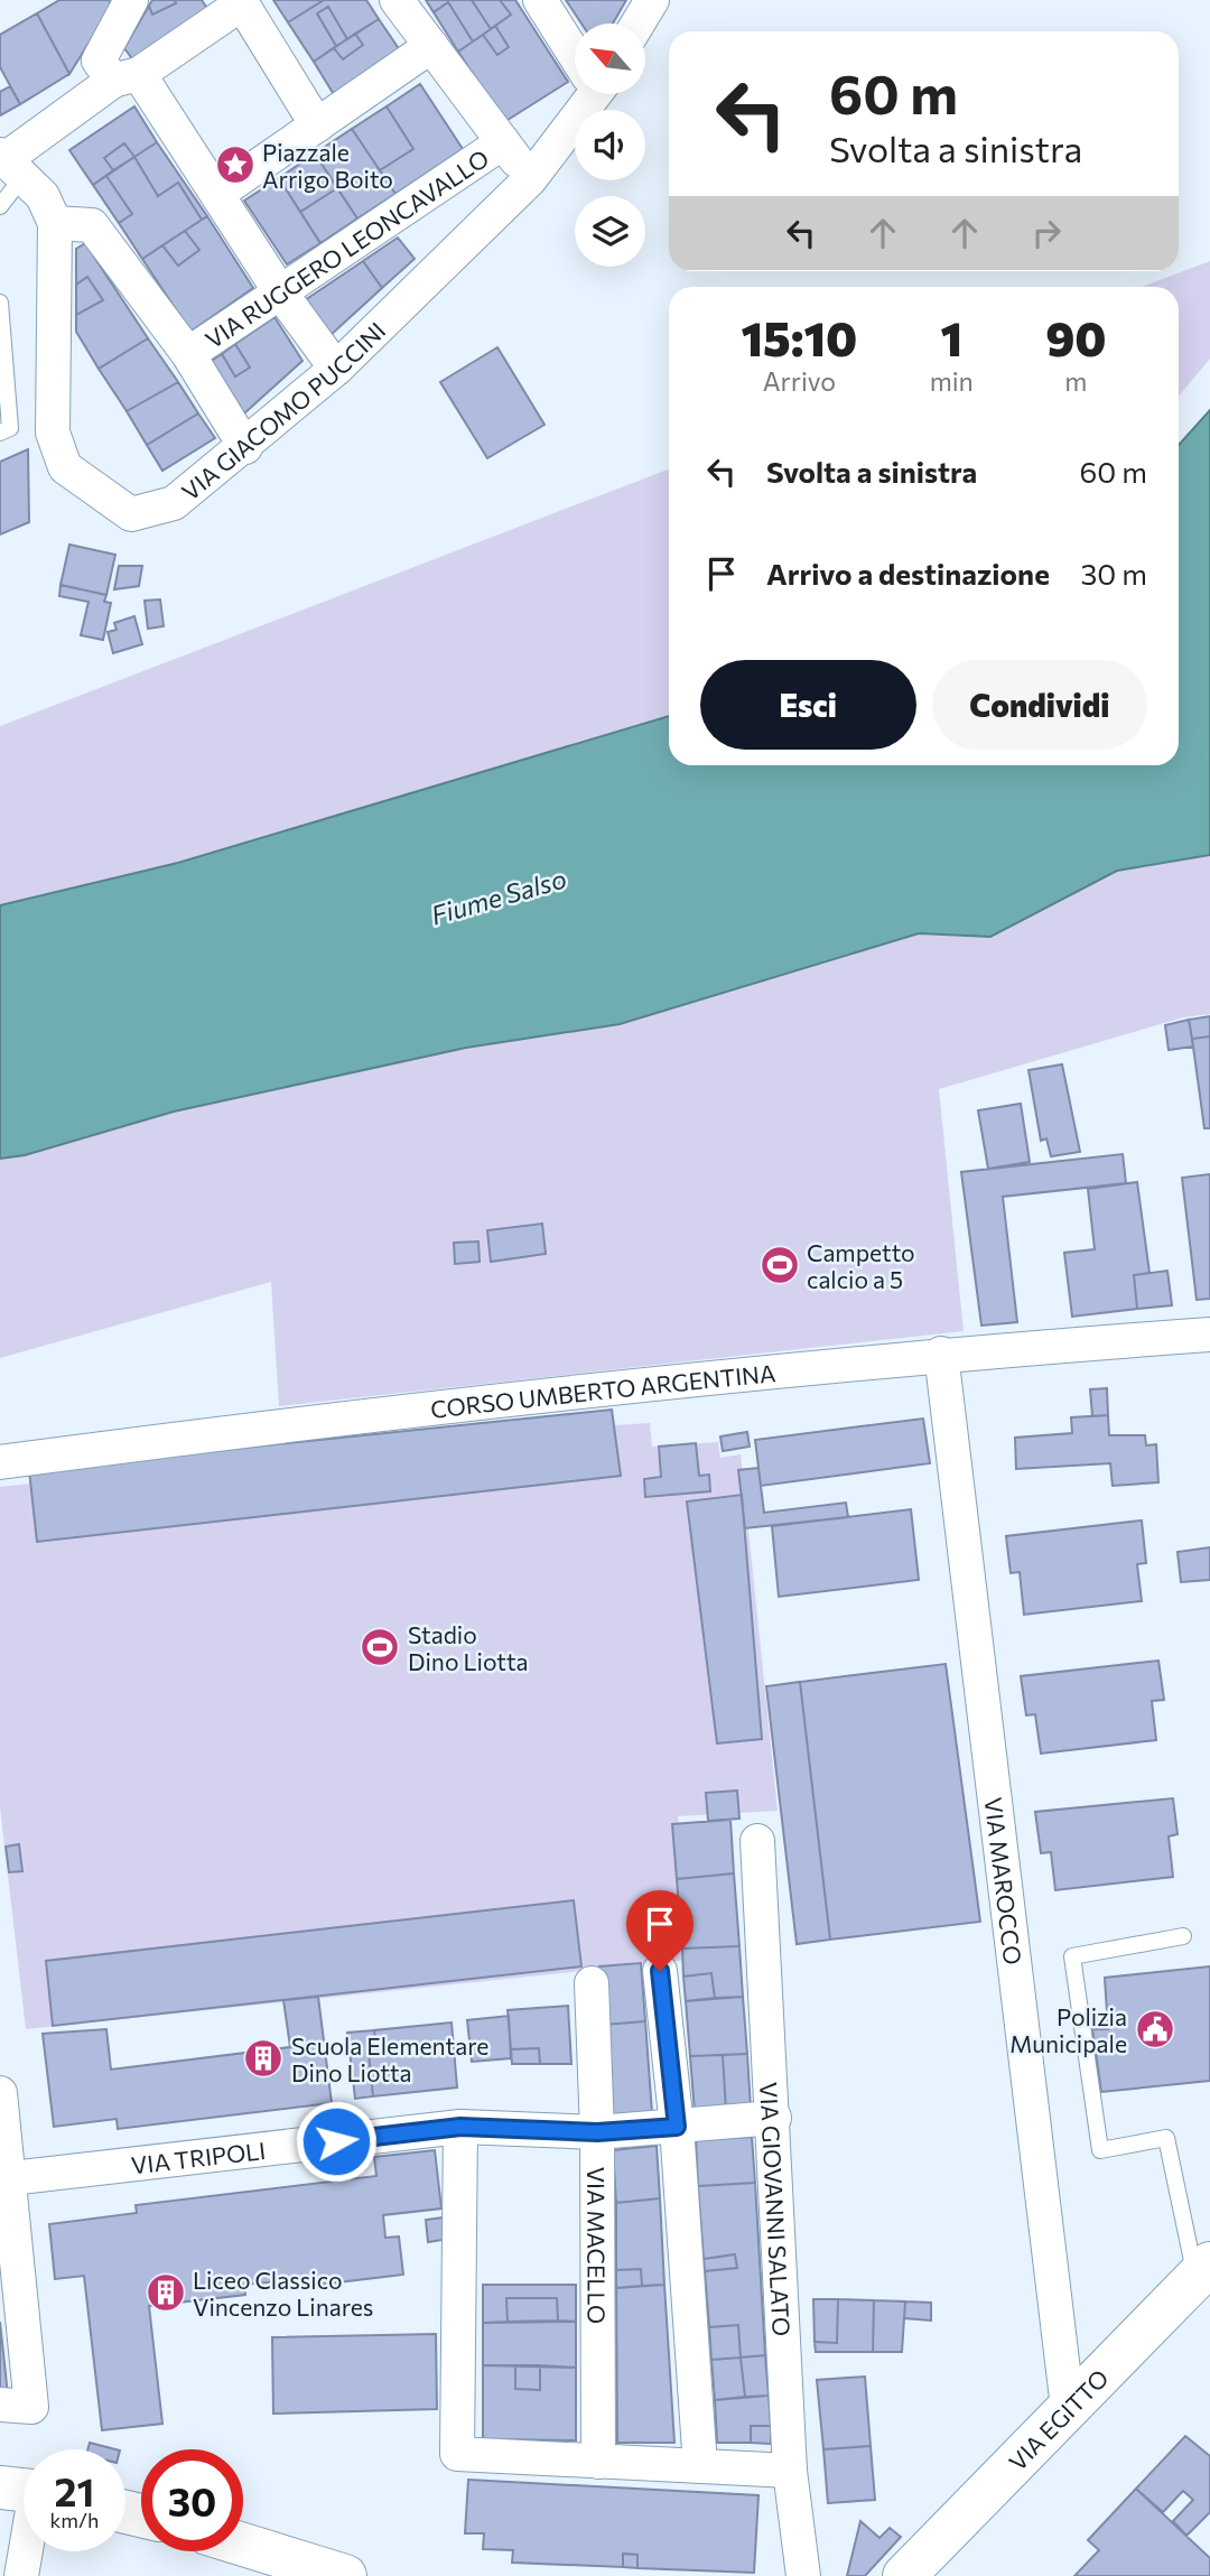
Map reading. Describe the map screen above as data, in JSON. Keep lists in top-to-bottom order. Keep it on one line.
{"streets":{"street":["VIA RUGGERO LEONCAVALLO","VIA GIACOMO PUCCINI","CORSO UMBERTO ARGENTINA","VIA MAROCCO","VIA TRIPOLI","VIA GIOVANNI SALATO","VIA MACELLO","VIA EGITTO"]},"crossings":[["CORSO UMBERTO ARGENTINA","VIA MAROCCO"],["VIA MAROCCO","VIA EGITTO"],["VIA TRIPOLI","VIA GIOVANNI SALATO"],["VIA TRIPOLI","VIA MACELLO"]],"water":["Fiume Salso"],"places":{"place":["Piazzale Arrigo Boito"],"sports":["Campetto calcio a 5","Stadio Dino Liotta"],"public building":["Polizia Municipale"],"building":["Scuola Elementare Dino Liotta","Liceo Classico Vincenzo Linares"]},"north":"top left","page":{"turn":["60 m","Svolta a sinistra"],"eta":["15:10","Arrivo","1","min","90","m"],"list":[{"name":"Svolta a sinistra","value":"60 m"},{"name":"Arrivo a destinazione","value":"30 m"}],"buttons":["Esci","Condividi"],"speed":"21 km/h","limit":"30"}}
